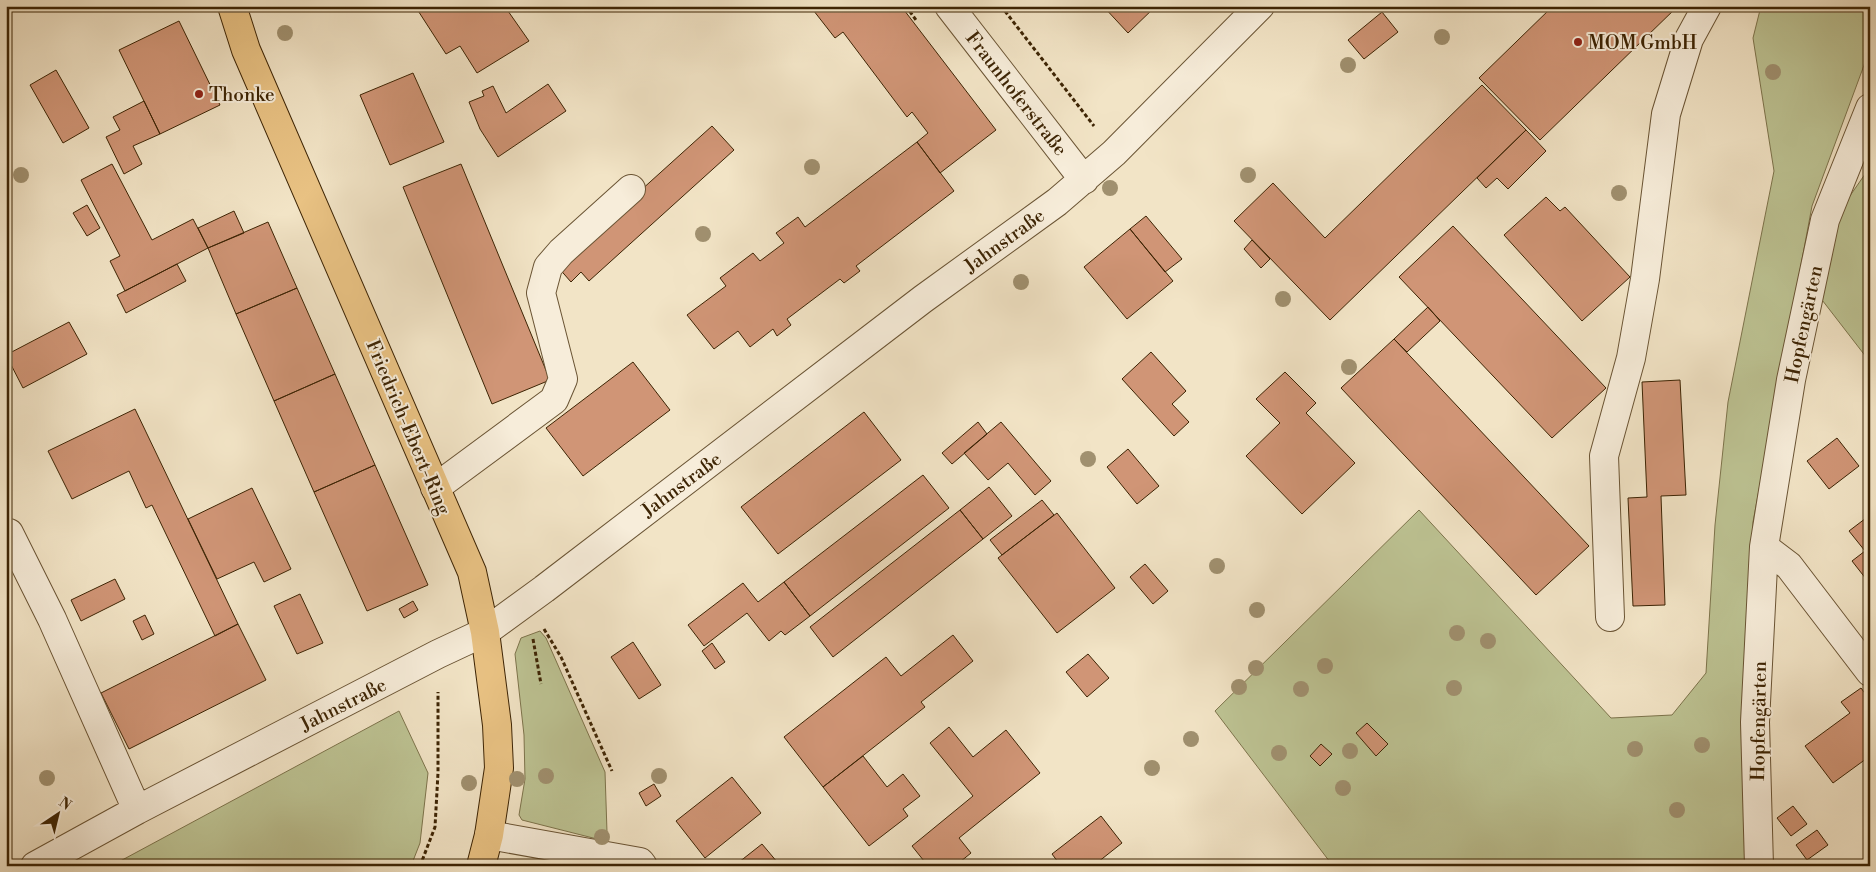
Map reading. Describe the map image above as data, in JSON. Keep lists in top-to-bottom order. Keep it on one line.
{"streets":{"main road":["Friedrich-Ebert-Ring"],"street":["Fraunhoferstraße","Jahnstraße","Hopfengärten"]},"crossings":[["Fraunhoferstraße","Jahnstraße"],["Jahnstraße","Friedrich-Ebert-Ring"]],"places":["MOM GmbH","Thonke"],"north":"top right"}
